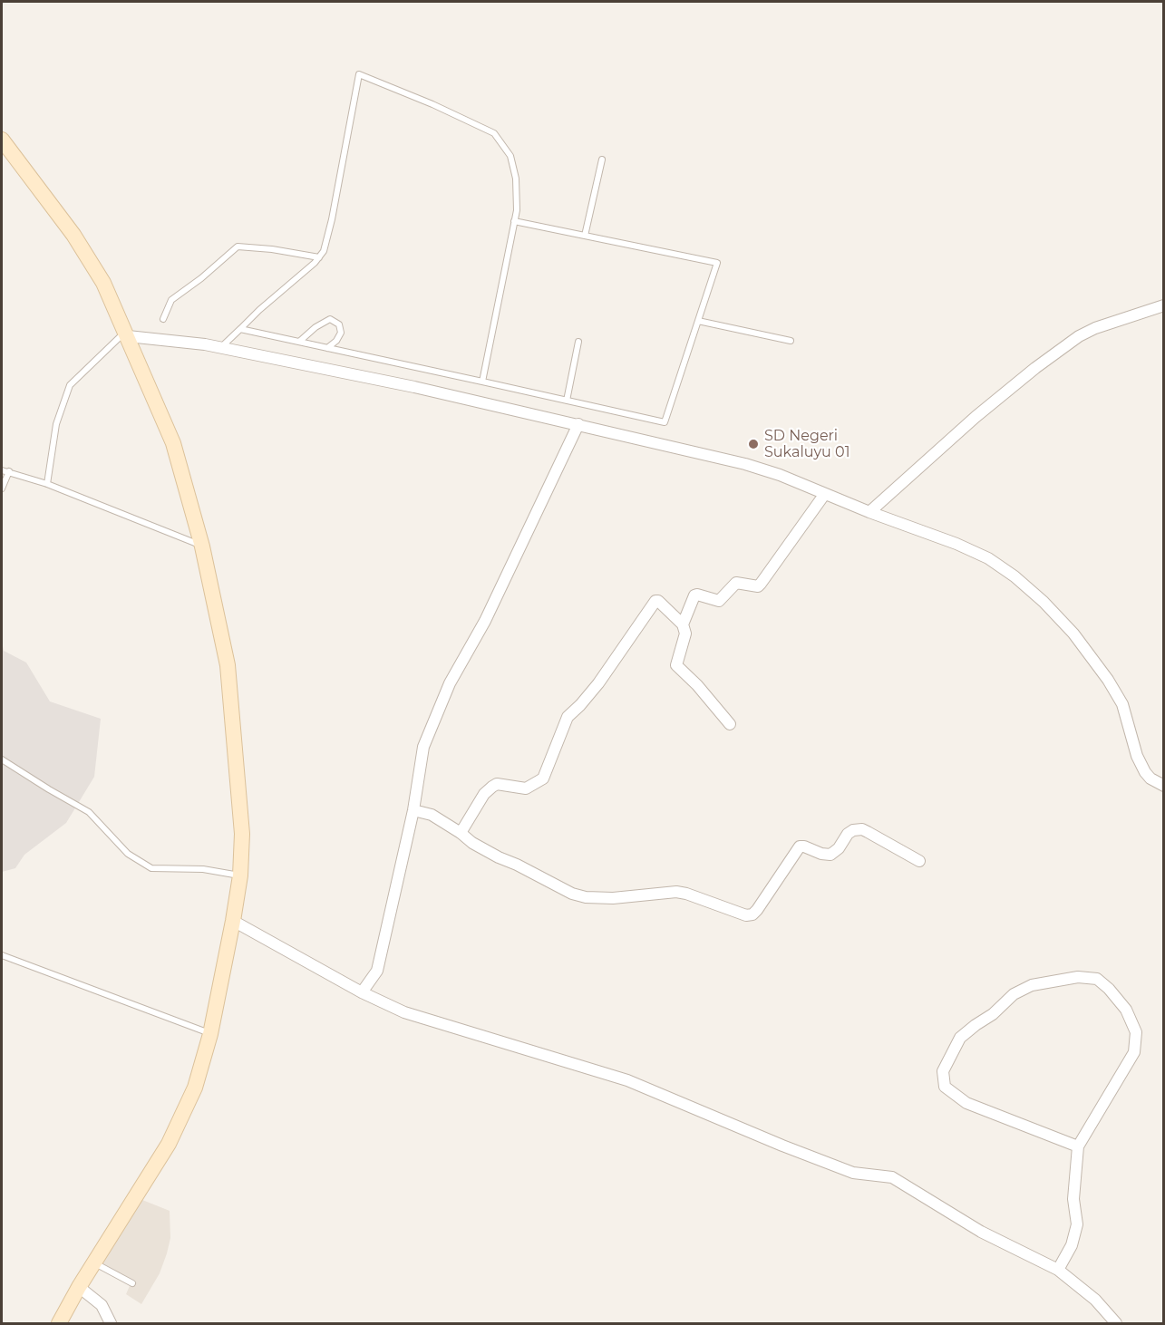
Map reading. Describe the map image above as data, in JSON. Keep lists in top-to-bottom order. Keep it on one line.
{"places":["SD Negeri Sukaluyu 01"]}
